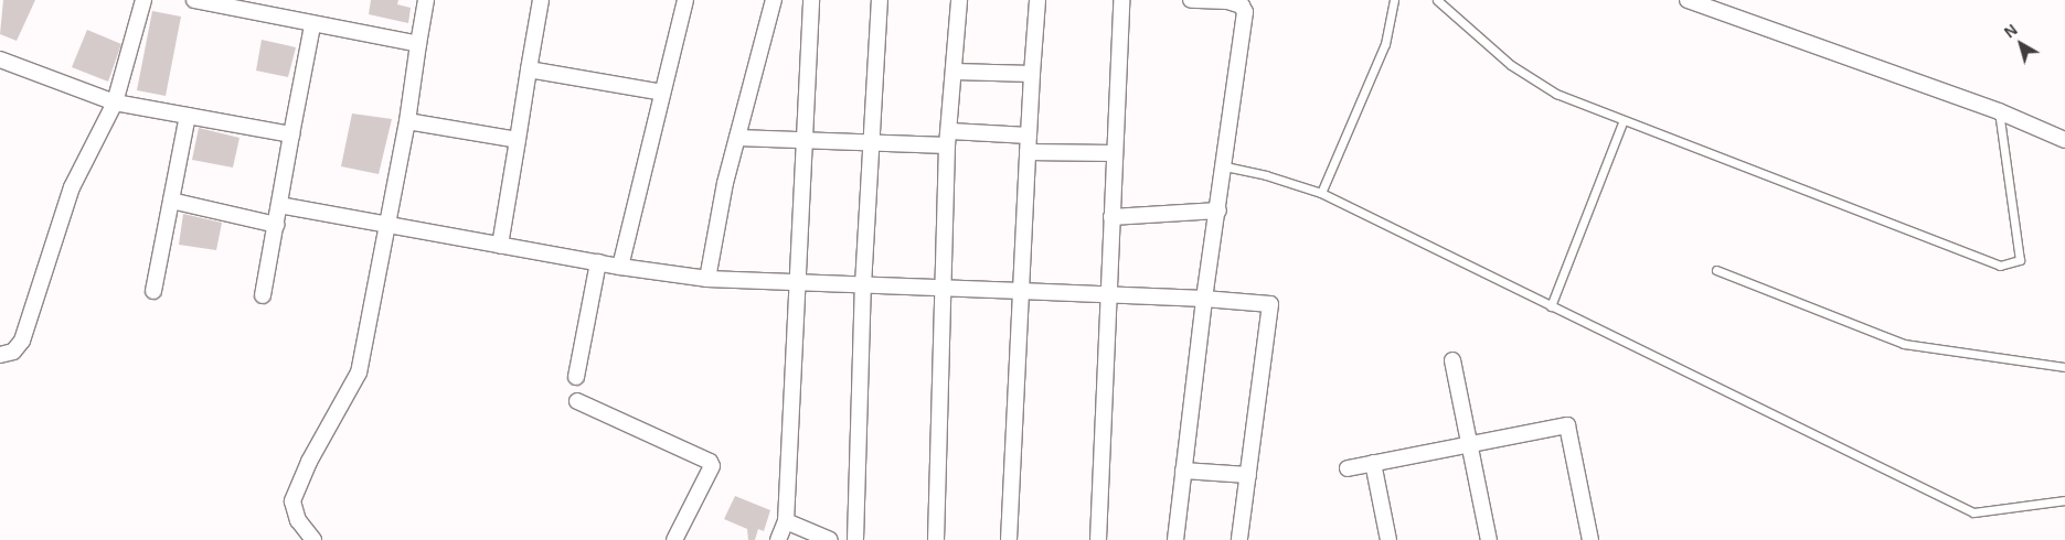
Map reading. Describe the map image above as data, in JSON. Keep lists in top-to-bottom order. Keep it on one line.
{"north":"top left"}
